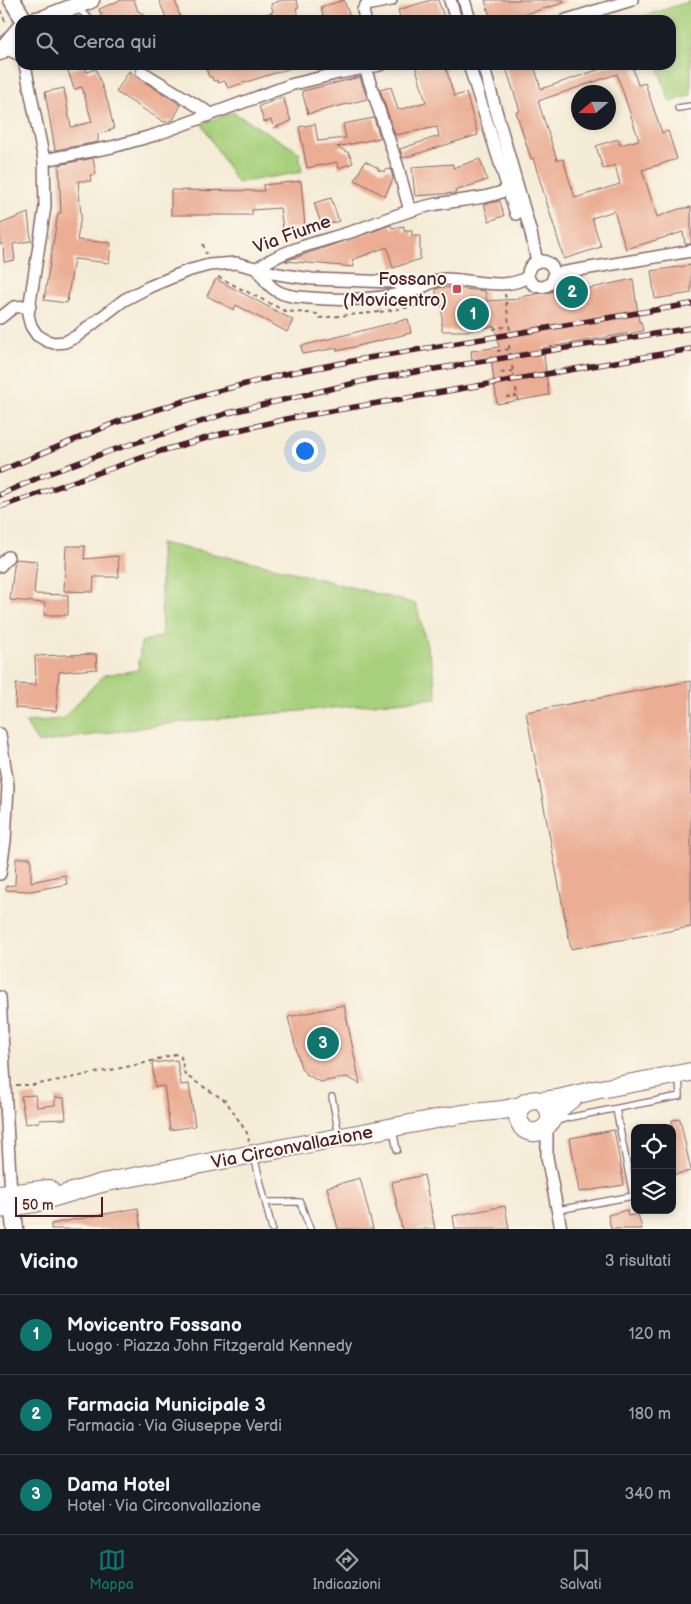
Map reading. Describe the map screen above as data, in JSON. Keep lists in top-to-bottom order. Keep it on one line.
{"streets":{"main road":["Via Circonvallazione"],"street":["Via Fiume"]},"places":{"transit":["Fossano (Movicentro)"]},"scale_bar":"50 m","north":"left","page":{"search":"Cerca qui","pins":["2","1","3"],"scale":"50 m","heading":["Vicino","3 risultati"],"list":[{"mark":"1","name":"Movicentro Fossano","note":"Luogo · Piazza John Fitzgerald Kennedy","value":"120 m"},{"mark":"2","name":"Farmacia Municipale 3","note":"Farmacia · Via Giuseppe Verdi","value":"180 m"},{"mark":"3","name":"Dama Hotel","note":"Hotel · Via Circonvallazione","value":"340 m"}],"nav":["Mappa","Indicazioni","Salvati"]}}
